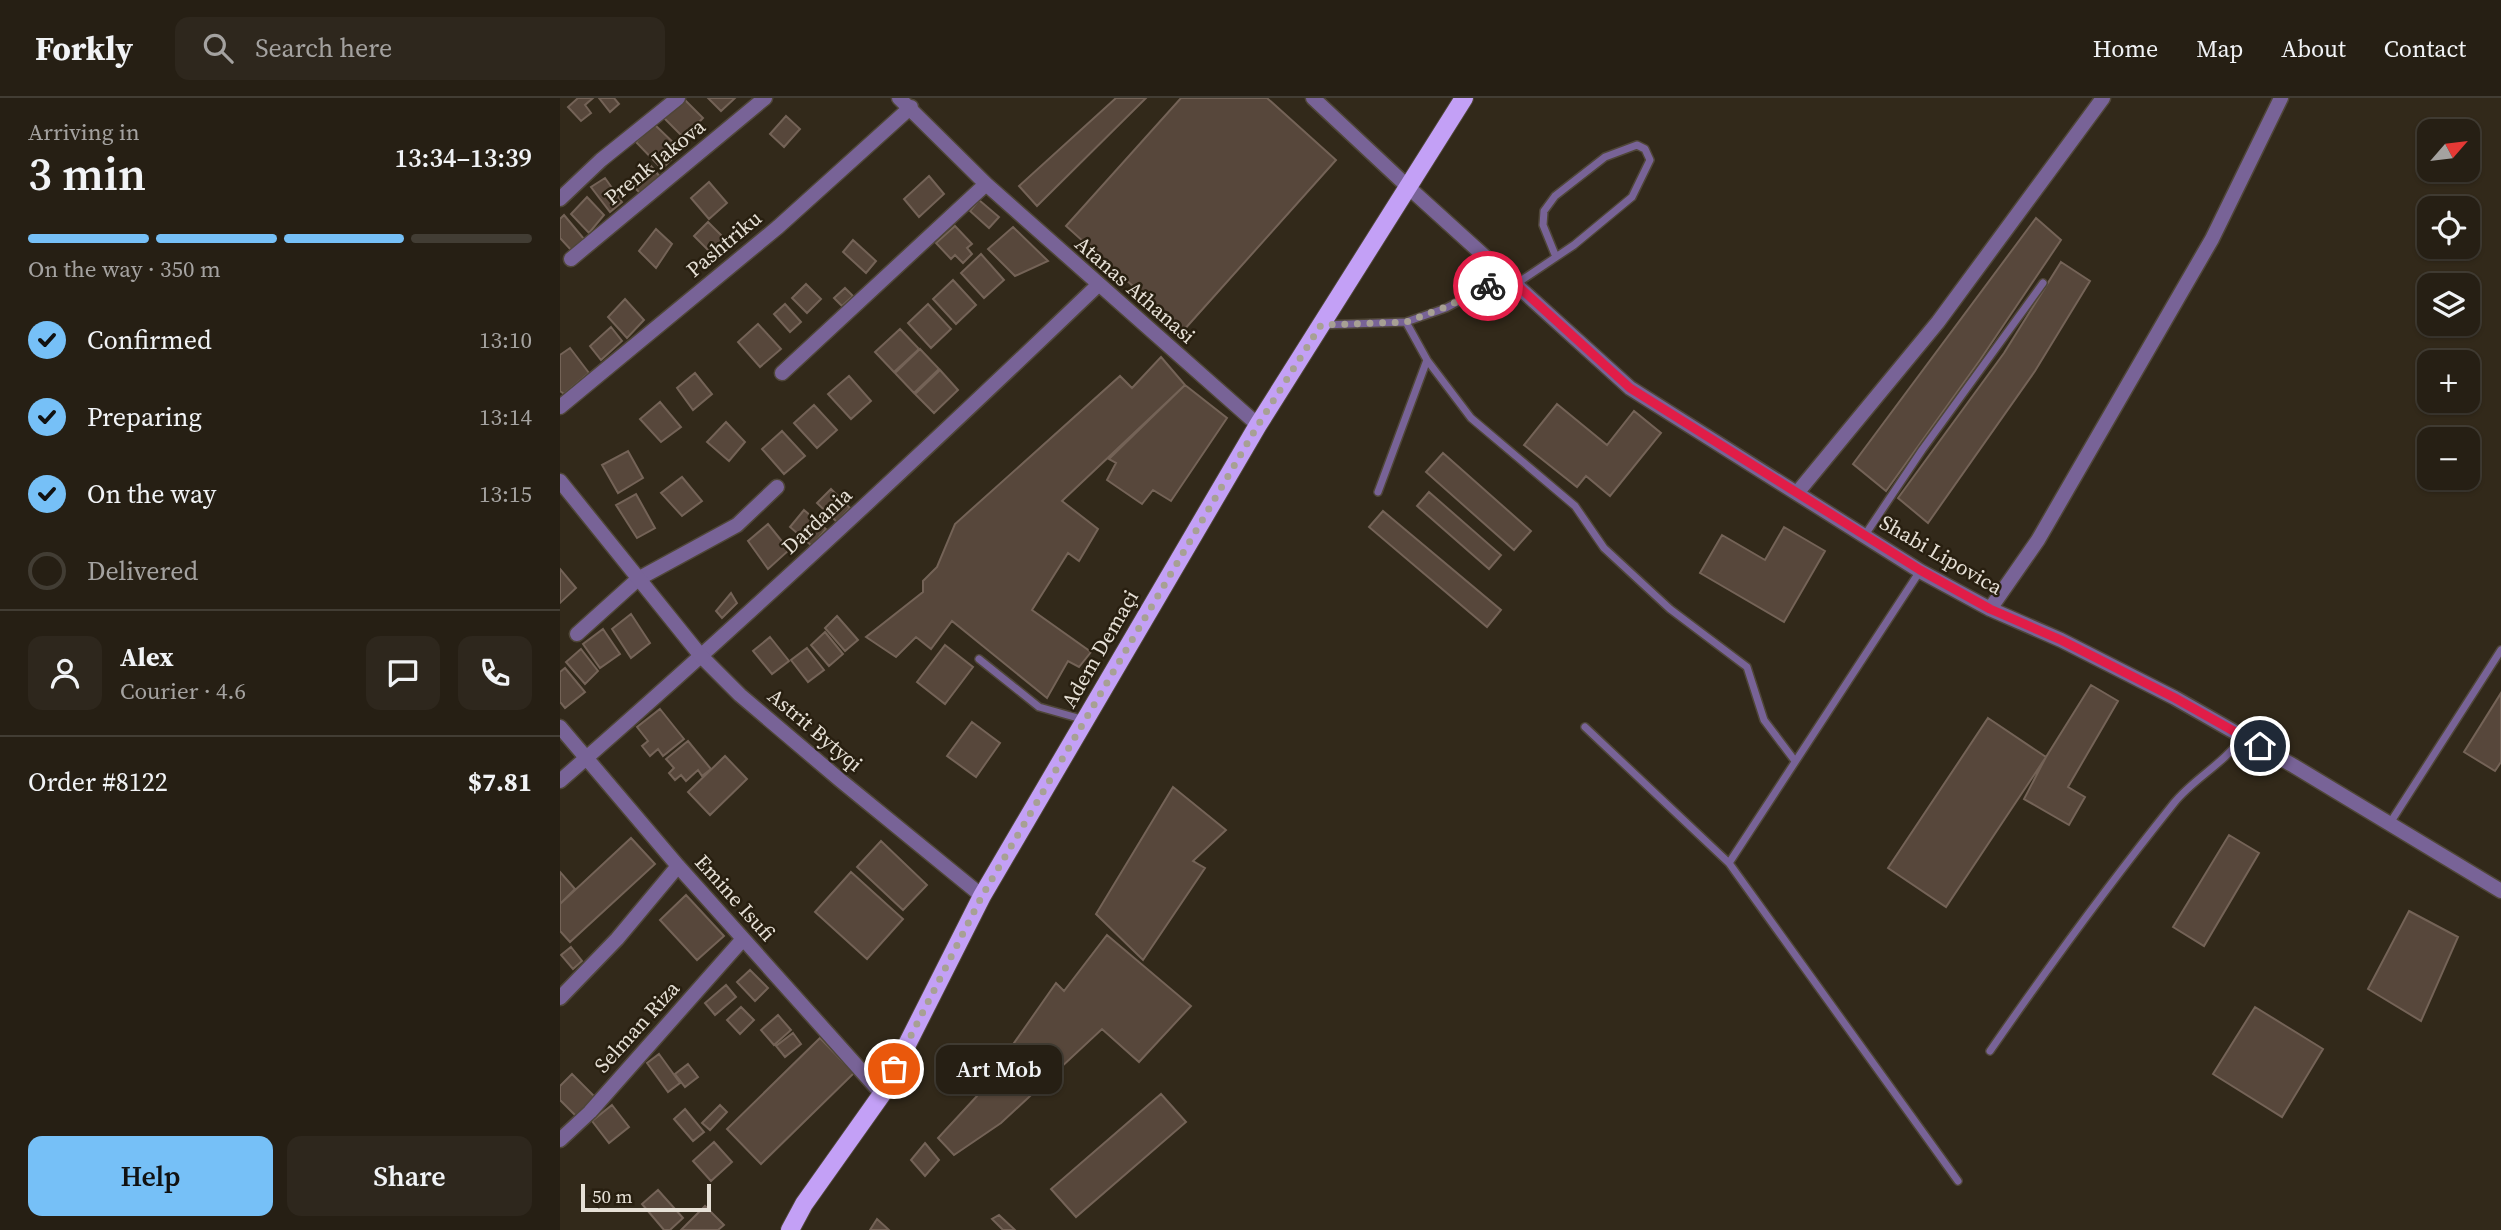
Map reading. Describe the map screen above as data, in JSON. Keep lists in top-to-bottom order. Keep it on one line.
{"streets":{"main road":["Adem Demaçi"],"street":["Prenk Jakova","Pashtriku","Atanas Athanasi","Dardania","Shabi Lipovica","Astrit Bytyqi","Emine Isufi","Selman Riza"]},"crossings":[["Pashtriku","Atanas Athanasi"],["Atanas Athanasi","Dardania"],["Atanas Athanasi","Adem Demaçi"],["Dardania","Astrit Bytyqi"],["Dardania","Emine Isufi"],["Shabi Lipovica","Adem Demaçi"],["Adem Demaçi","Astrit Bytyqi"],["Adem Demaçi","Emine Isufi"],["Emine Isufi","Selman Riza"]],"places":["Art Mob"],"scale_bar":"50 m","north":"top right","page":{"header":"Forkly","search":"Search here","nav":["Home","Map","About","Contact"],"heading":["3 min","Arriving in","13:34–13:39"],"panel":["Alex","Courier · 4.6","Order #8122","$7.81"],"map_buttons":["+","−"],"bar":"On the way · 350 m","list":[["Confirmed","13:10"],["Preparing","13:14"],["On the way","13:15"],"Delivered"],"bubble":"Art Mob","buttons":["Help","Share"],"scale":"50 m"}}
